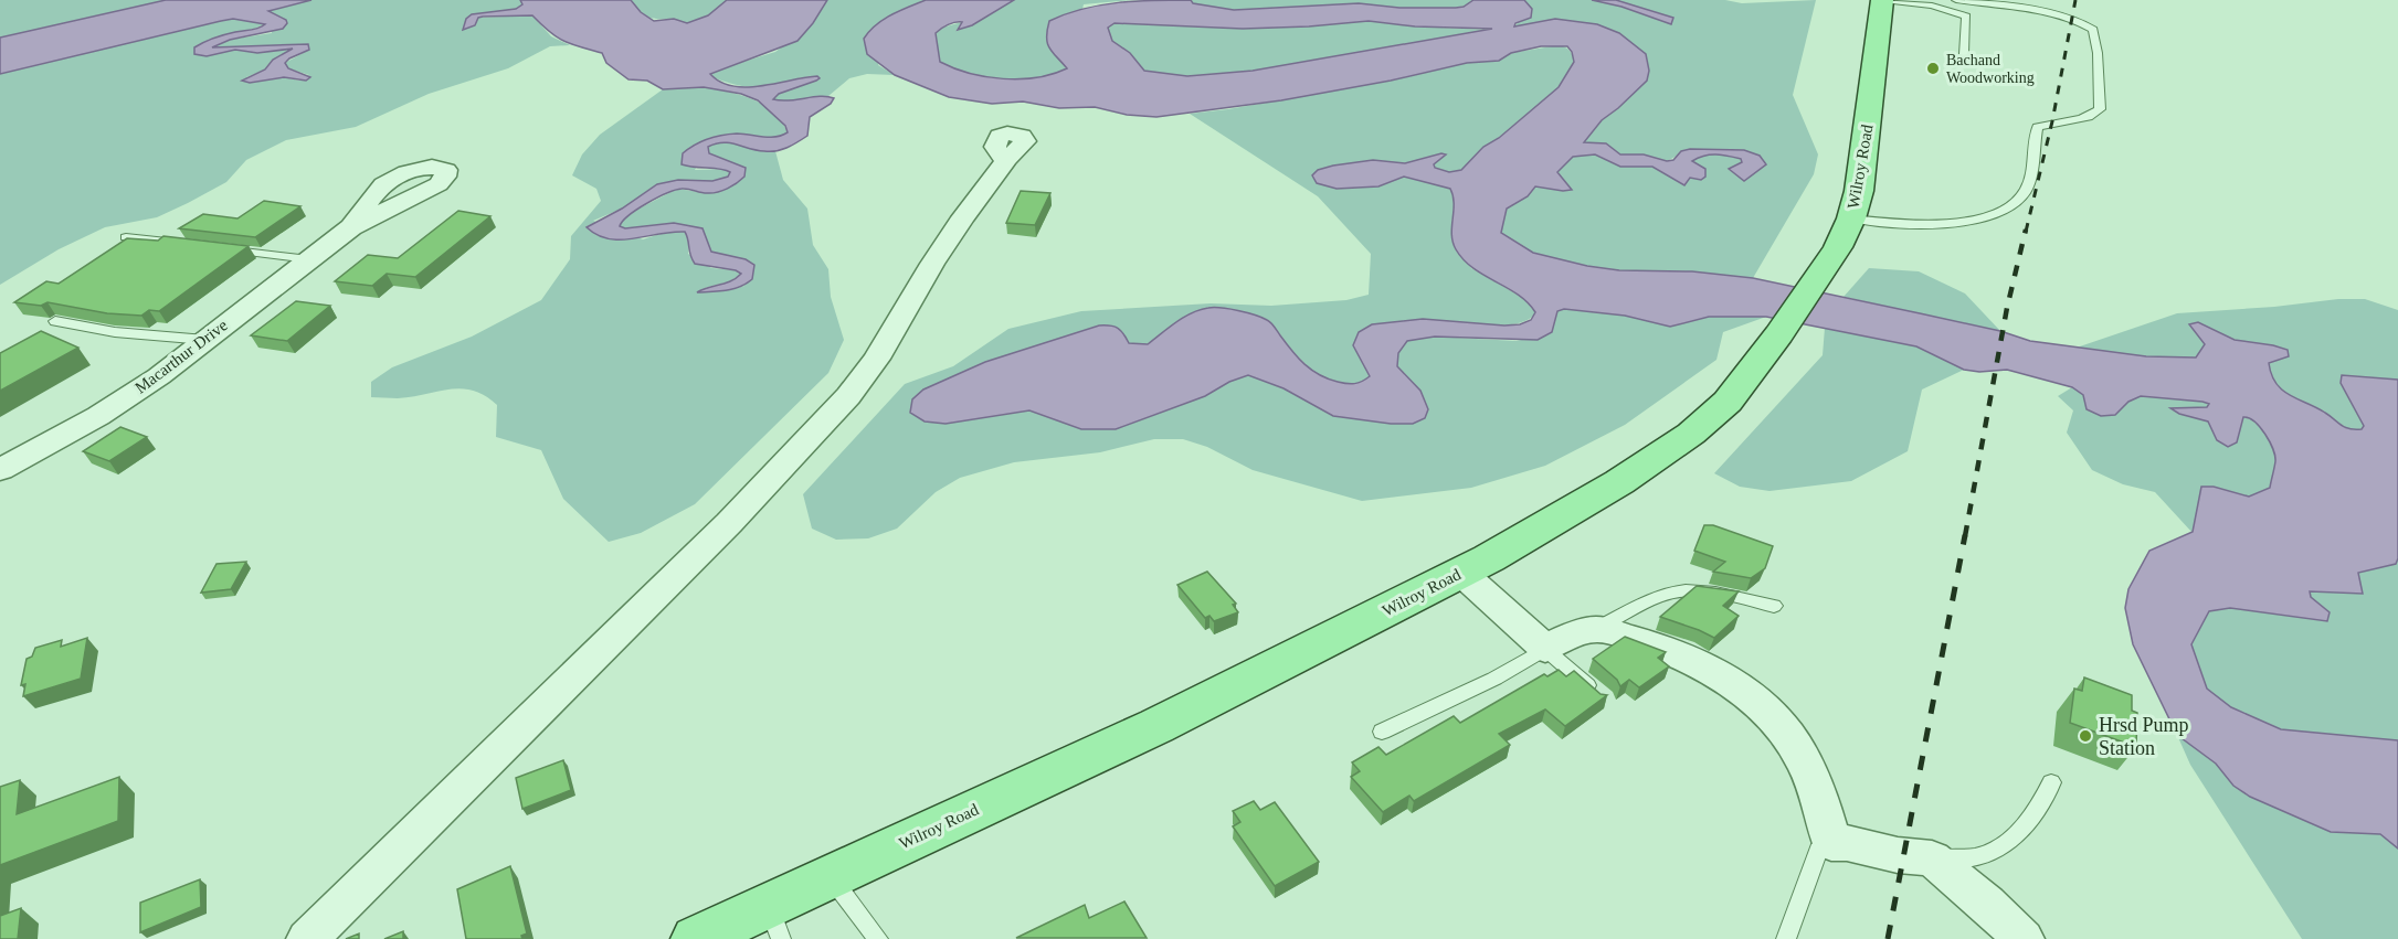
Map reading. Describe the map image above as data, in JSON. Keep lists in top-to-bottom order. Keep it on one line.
{"streets":{"main road":["Wilroy Road"],"street":["Macarthur Drive"]},"places":["Bachand Woodworking","Hrsd Pump Station"]}
